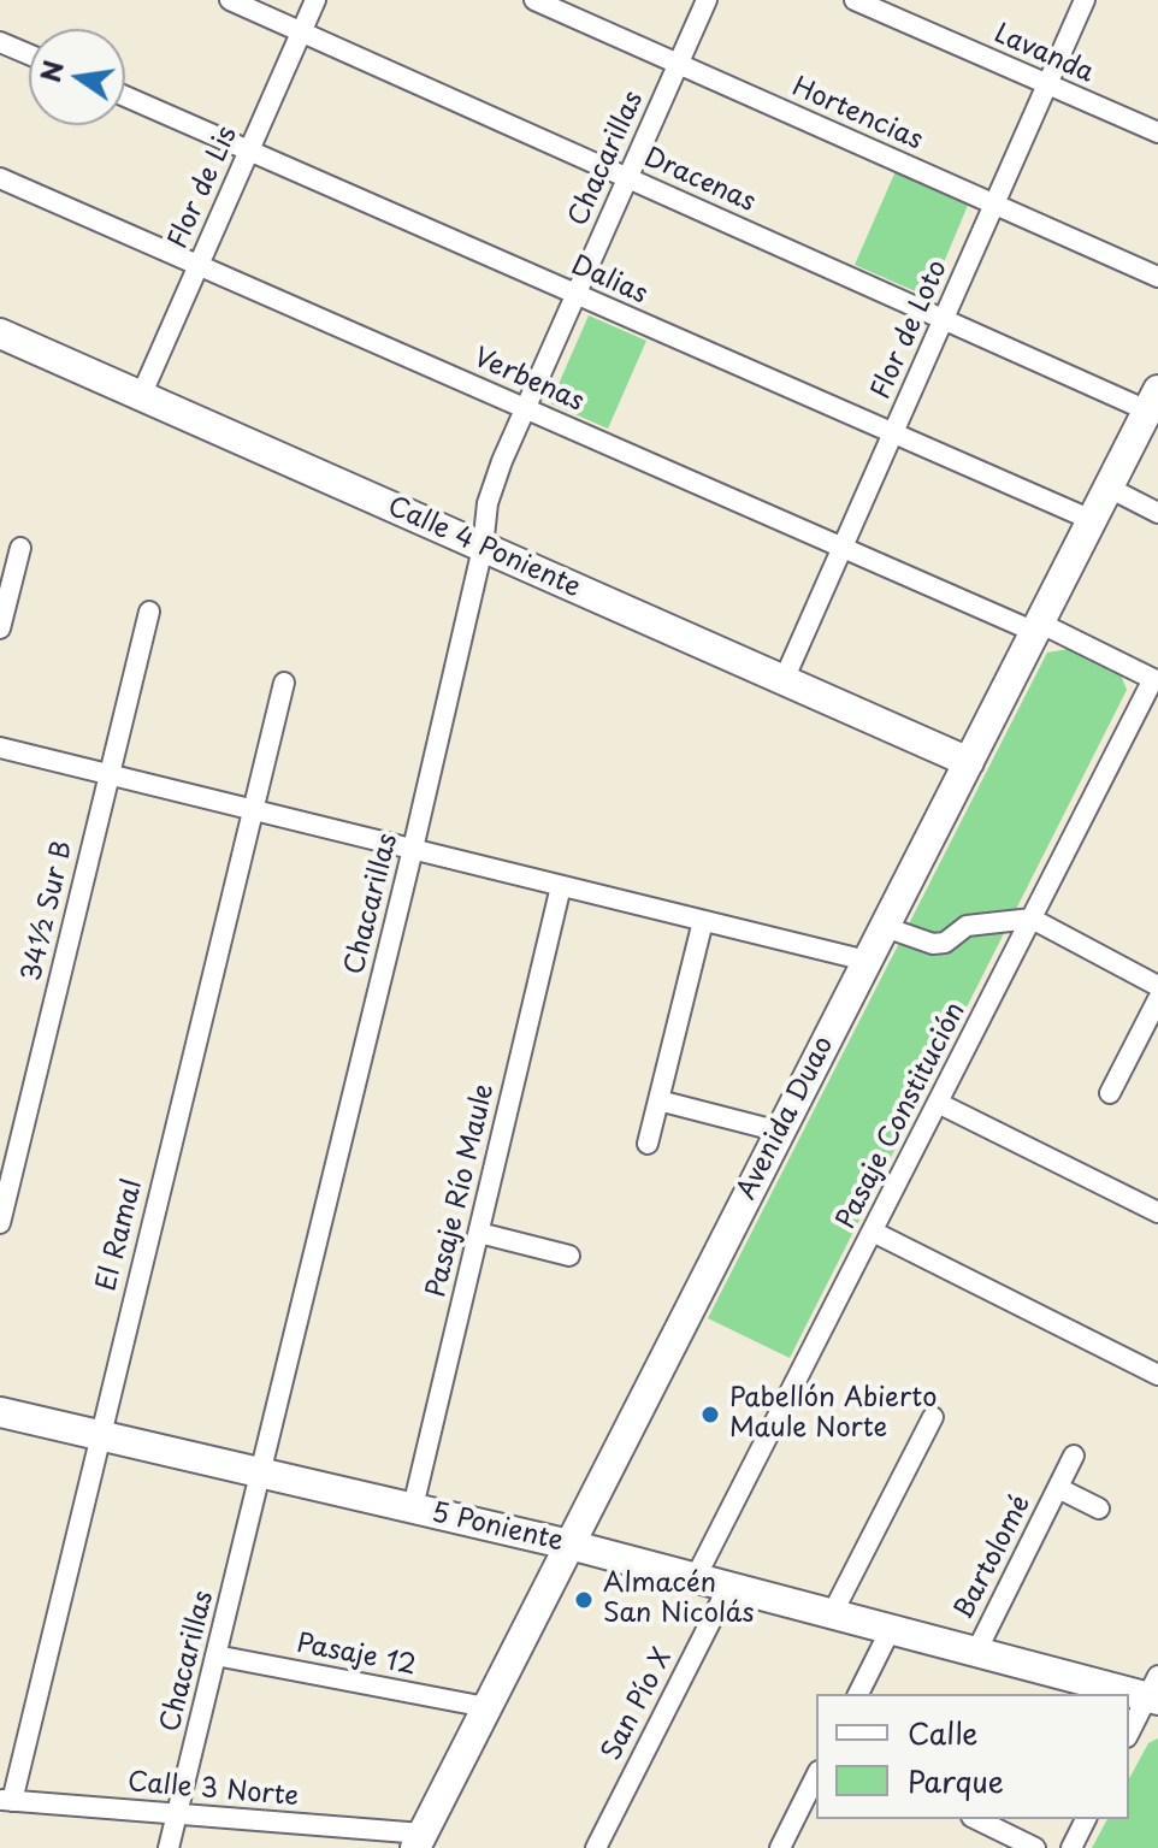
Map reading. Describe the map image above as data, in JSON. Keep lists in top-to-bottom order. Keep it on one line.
{"streets":{"street":["Lavanda","Hortencias","Chacarillas","Dracenas","Flor de Lis","Dalias","Flor de Loto","Verbenas","Calle 4 Poniente","34½ Sur B","Pasaje Constitución","Avenida Duao","Pasaje Río Maule","El Ramal","5 Poniente","Bartolomé","Pasaje 12","San Pío X","Calle 3 Norte"]},"crossings":[["Lavanda","Flor de Loto"],["Hortencias","Chacarillas"],["Hortencias","Flor de Loto"],["Chacarillas","Dracenas"],["Chacarillas","Dalias"],["Chacarillas","Verbenas"],["Chacarillas","Calle 4 Poniente"],["Chacarillas","5 Poniente"],["Chacarillas","Pasaje 12"],["Chacarillas","Calle 3 Norte"],["Dracenas","Flor de Lis"],["Dracenas","Flor de Loto"],["Dracenas","Avenida Duao"],["Flor de Lis","Dalias"],["Flor de Lis","Verbenas"],["Flor de Lis","Calle 4 Poniente"],["Dalias","Flor de Loto"],["Dalias","Avenida Duao"],["Flor de Loto","Verbenas"],["Flor de Loto","Calle 4 Poniente"],["Verbenas","Pasaje Constitución"],["Verbenas","Avenida Duao"],["Calle 4 Poniente","Avenida Duao"],["Pasaje Constitución","5 Poniente"],["Avenida Duao","5 Poniente"],["Avenida Duao","Pasaje 12"],["Avenida Duao","Calle 3 Norte"],["Pasaje Río Maule","5 Poniente"],["El Ramal","5 Poniente"],["El Ramal","Calle 3 Norte"],["5 Poniente","Bartolomé"],["5 Poniente","San Pío X"]],"places":["Pabellón Abierto Maule Norte","Almacén San Nicolás"],"legend":["Calle","Parque"],"north":"left"}
